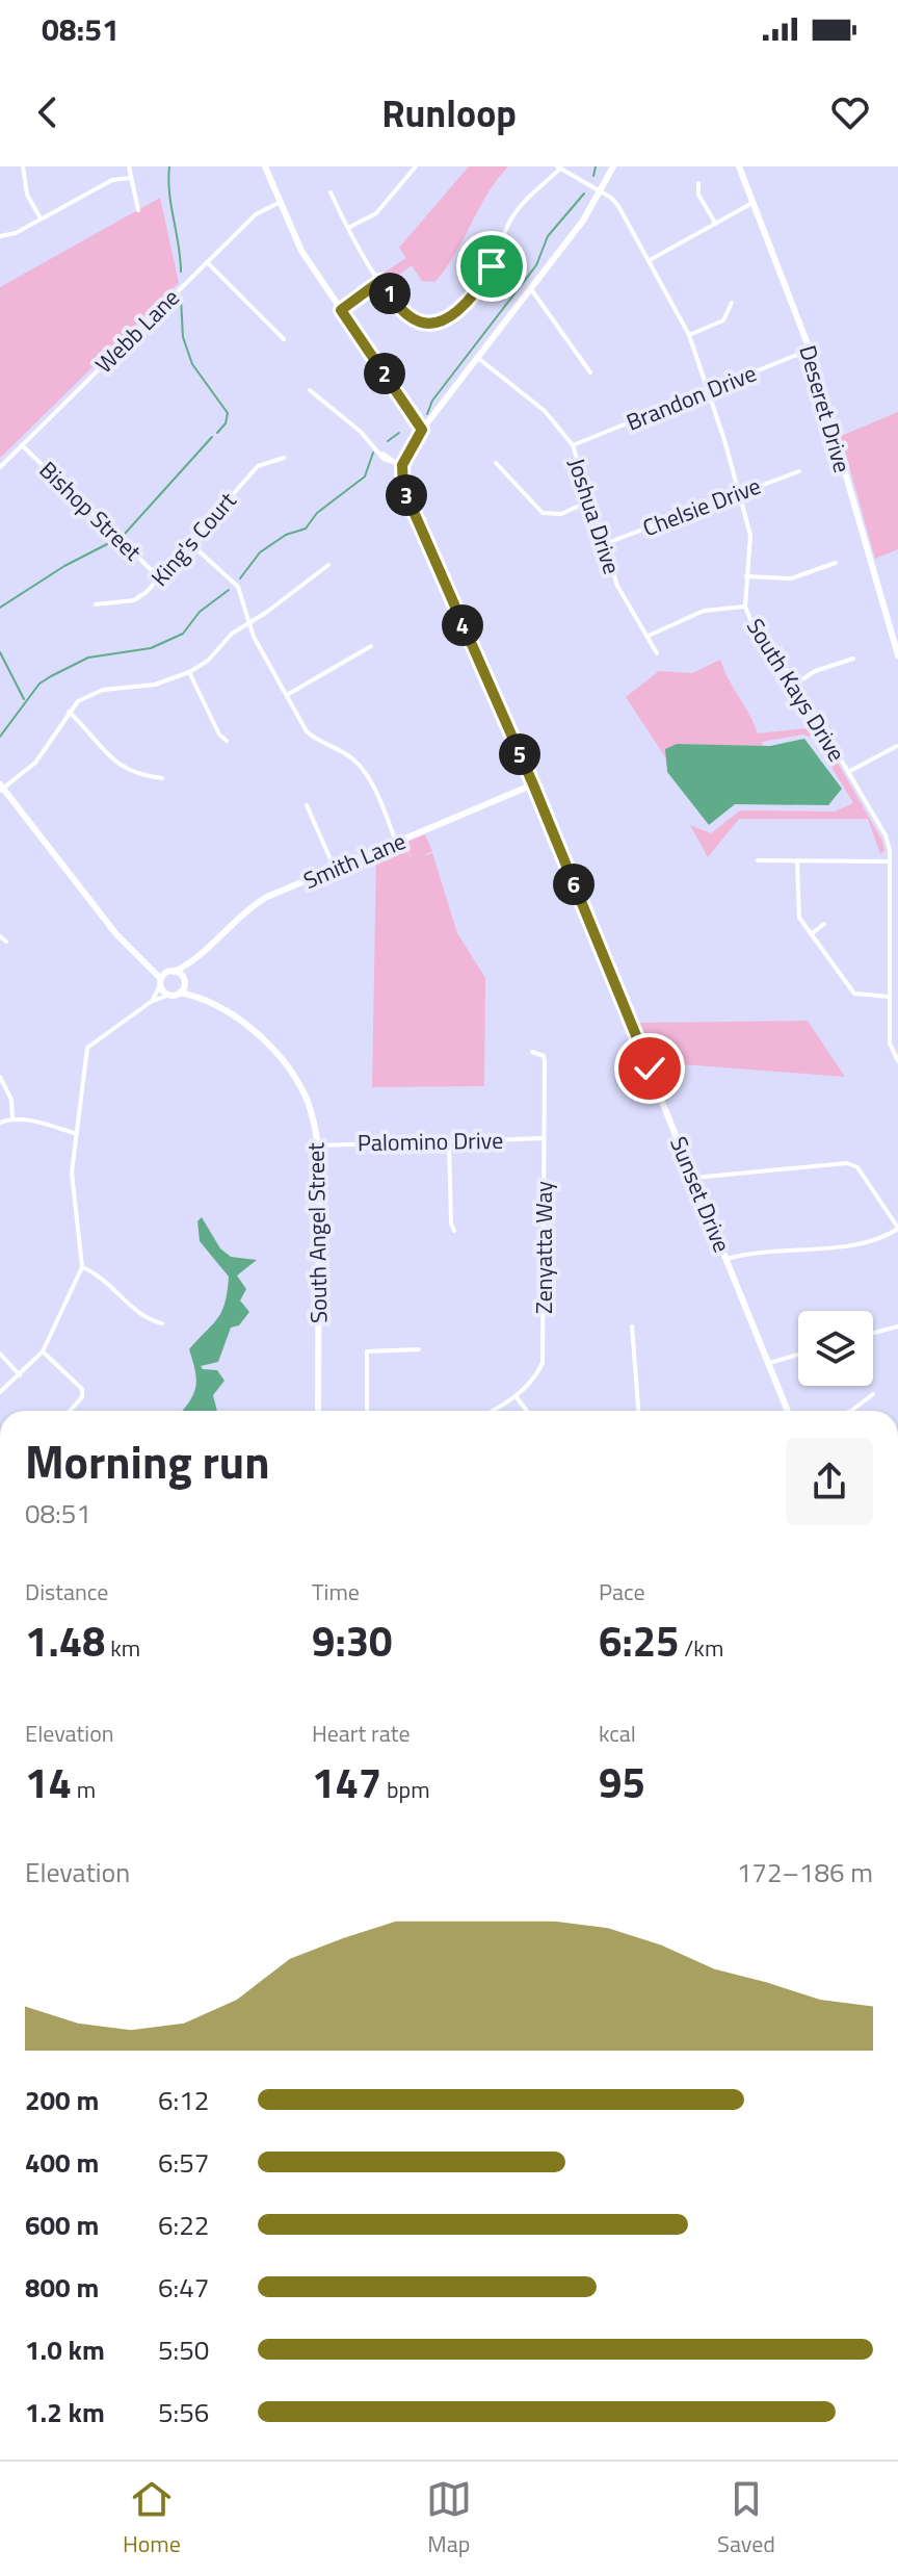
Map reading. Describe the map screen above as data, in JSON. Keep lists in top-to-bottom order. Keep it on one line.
{"streets":{"street":["Webb Lane","Brandon Drive","Deseret Drive","Chelsie Drive","Bishop Street","Joshua Drive","King's Court","South Kays Drive","Smith Lane","Palomino Drive","Sunset Drive","South Angel Street","Zenyatta Way"]},"crossings":[["Webb Lane","Bishop Street"],["Brandon Drive","Deseret Drive"],["Brandon Drive","Joshua Drive"],["Brandon Drive","South Kays Drive"],["Chelsie Drive","Joshua Drive"],["Chelsie Drive","South Kays Drive"],["Bishop Street","King's Court"],["Smith Lane","Sunset Drive"],["Smith Lane","South Angel Street"],["Palomino Drive","South Angel Street"],["Palomino Drive","Zenyatta Way"]],"page":{"status":"08:51","header":"Runloop","pins":["1","2","3","4","5","6"],"heading":["Morning run","08:51"],"stats":[["Distance","1.48 km"],["Time","9:30"],["Pace","6:25 /km"],["Elevation","14 m"],["Heart rate","147 bpm"],["kcal","95"]],"chart":["Elevation","172–186 m"],"list":[{"name":"200 m","note":"6:12"},{"name":"400 m","note":"6:57"},{"name":"600 m","note":"6:22"},{"name":"800 m","note":"6:47"},{"name":"1.0 km","note":"5:50"},{"name":"1.2 km","note":"5:56"}],"tabs":["Home","Map","Saved"]}}
